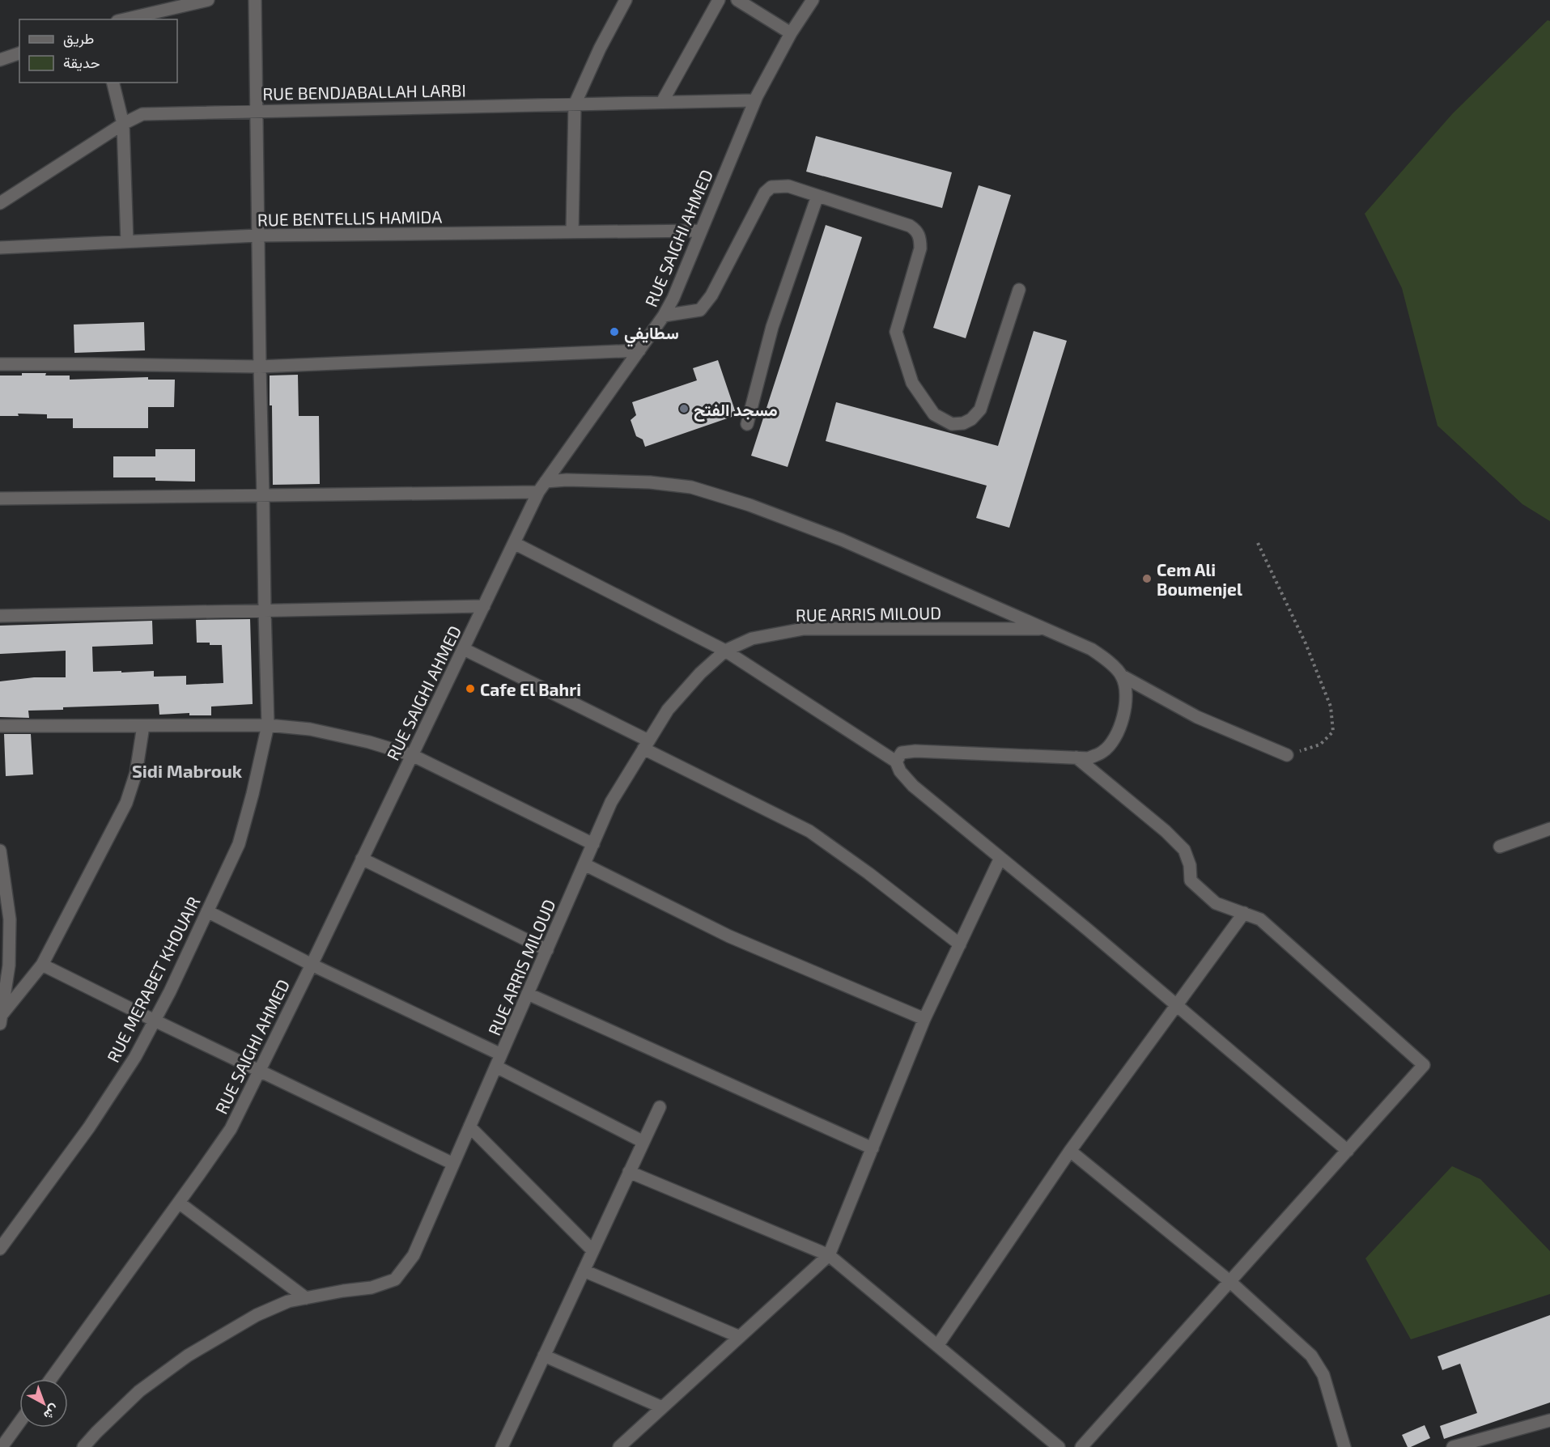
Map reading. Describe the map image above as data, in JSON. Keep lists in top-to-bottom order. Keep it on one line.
{"streets":{"street":["RUE BENDJABALLAH LARBI","RUE BENTELLIS HAMIDA","RUE SAIGHI AHMED","RUE ARRIS MILOUD","RUE MERABET KHOUAIR"]},"crossings":[["RUE BENDJABALLAH LARBI","RUE SAIGHI AHMED"],["RUE BENDJABALLAH LARBI","RUE MERABET KHOUAIR"],["RUE BENTELLIS HAMIDA","RUE SAIGHI AHMED"],["RUE BENTELLIS HAMIDA","RUE MERABET KHOUAIR"]],"districts":["Sidi Mabrouk"],"places":["سطايفي","مسجد الفتح","Cem Ali Boumenjel","Cafe El Bahri"],"legend":["طريق","حديقة"],"north":"bottom right"}
